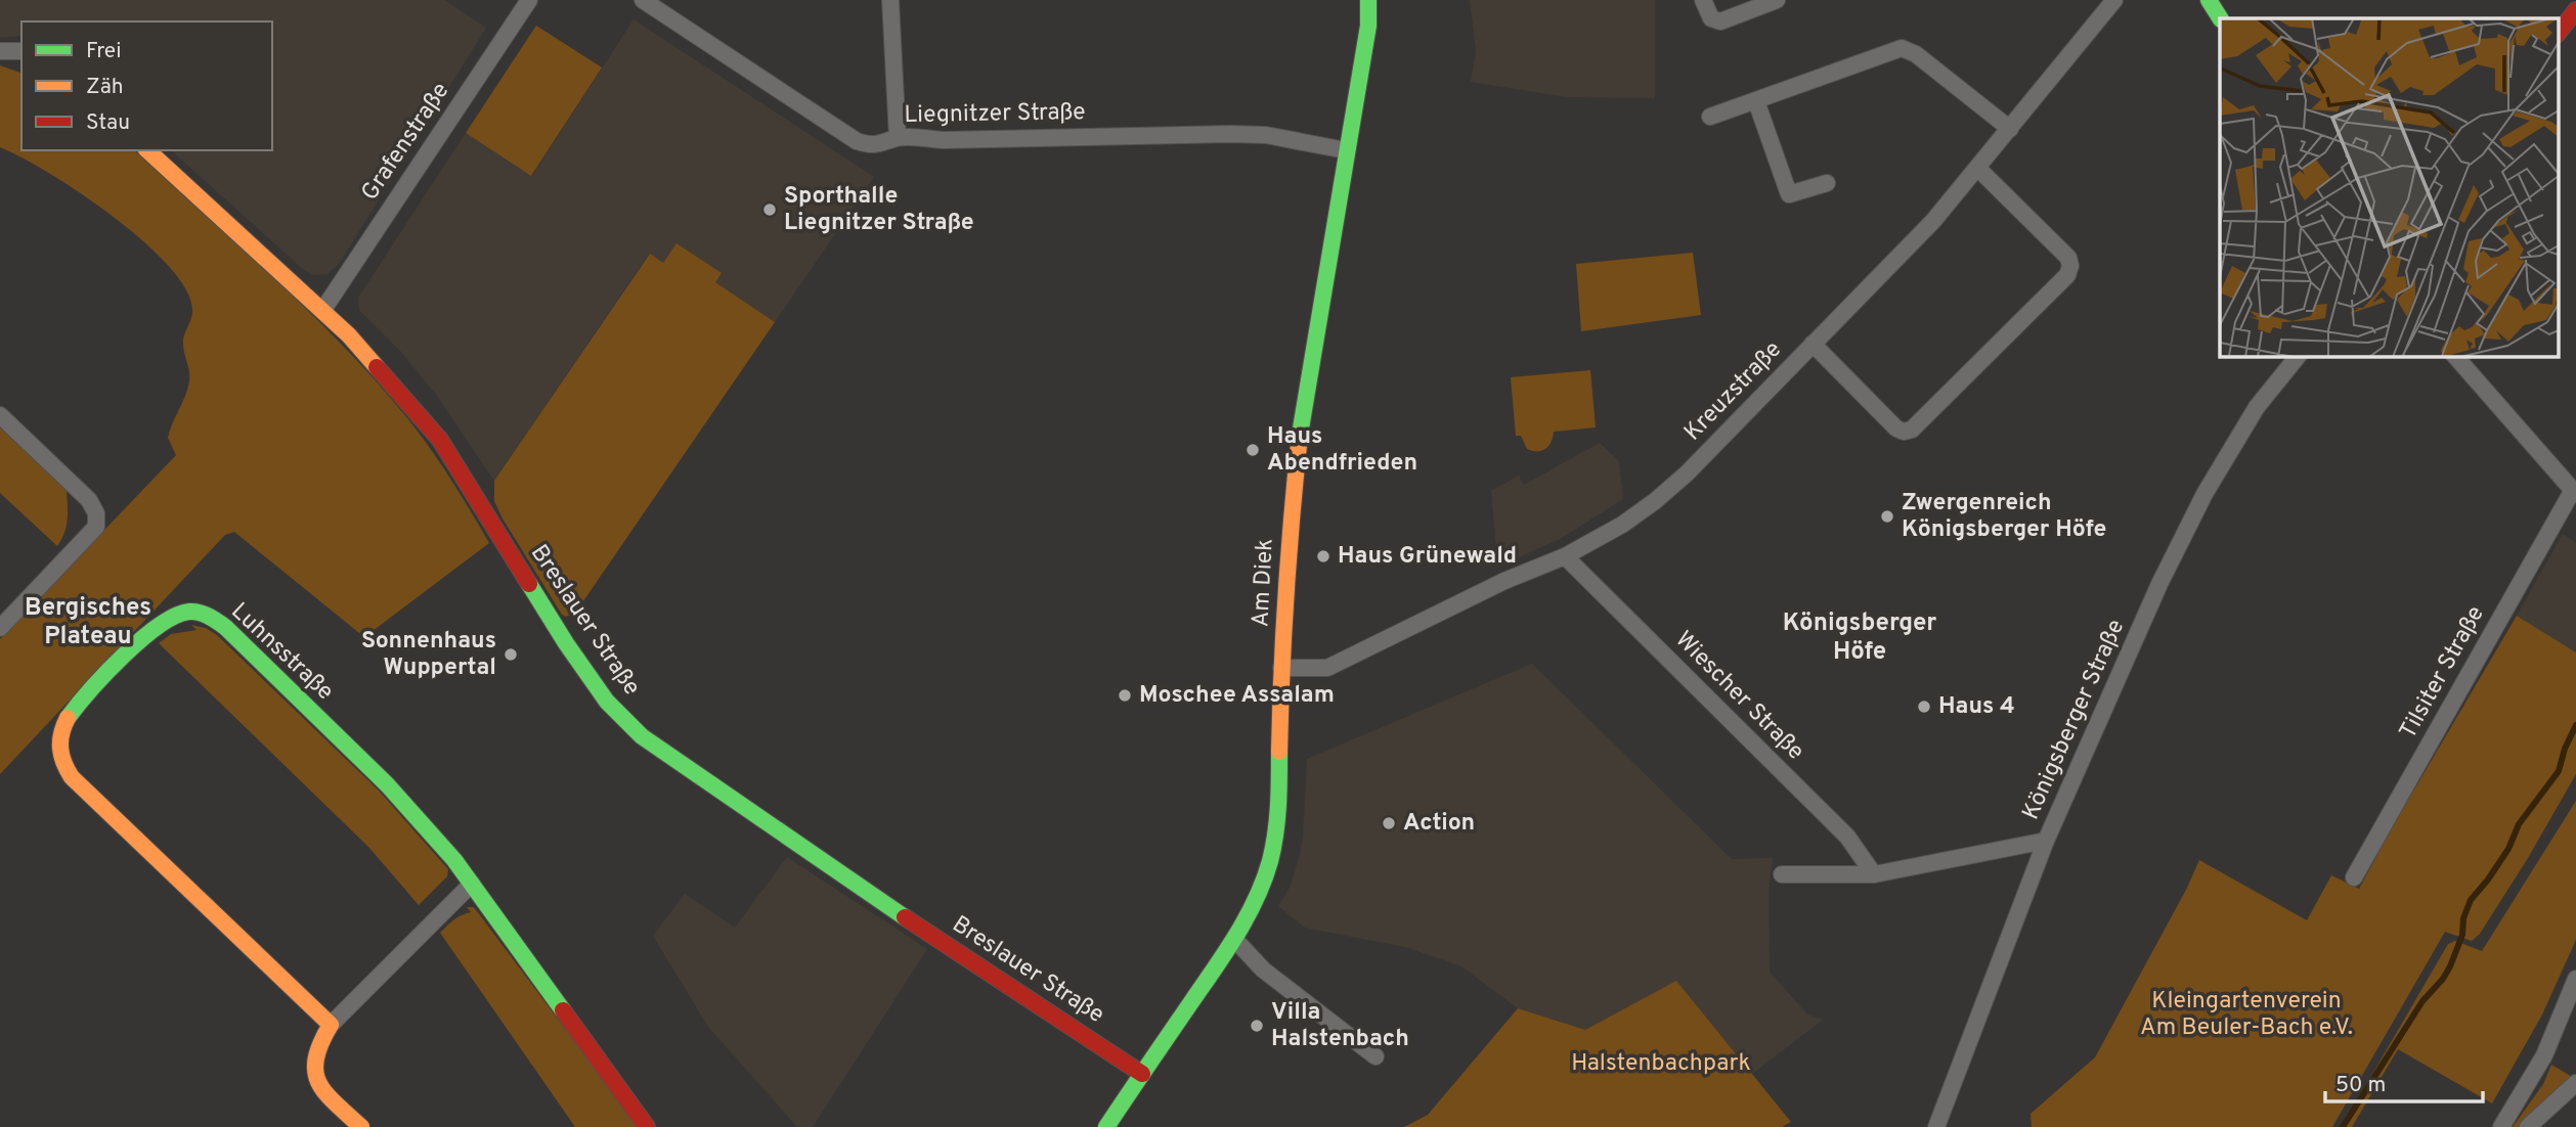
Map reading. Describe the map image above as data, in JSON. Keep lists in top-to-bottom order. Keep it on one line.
{"streets":{"street":["Liegnitzer Straße","Grafenstraße","Kreuzstraße","Am Diek","Breslauer Straße","Luhnsstraße","Tilsiter Straße","Wiescher Straße","Königsberger Straße"]},"crossings":[["Liegnitzer Straße","Am Diek"],["Grafenstraße","Breslauer Straße"],["Kreuzstraße","Am Diek"],["Kreuzstraße","Wiescher Straße"],["Am Diek","Breslauer Straße"]],"districts":["Bergisches Plateau","Königsberger Höfe"],"parks":["Kleingartenverein Am Beuler-Bach e.V.","Halstenbachpark"],"places":["Sporthalle Liegnitzer Straße","Haus Abendfrieden","Zwergenreich Königsberger Höfe","Haus Grünewald","Sonnenhaus Wuppertal","Moschee Assalam","Haus 4","Action","Villa Halstenbach"],"legend":["Frei","Zäh","Stau"],"scale_bar":"50 m"}
